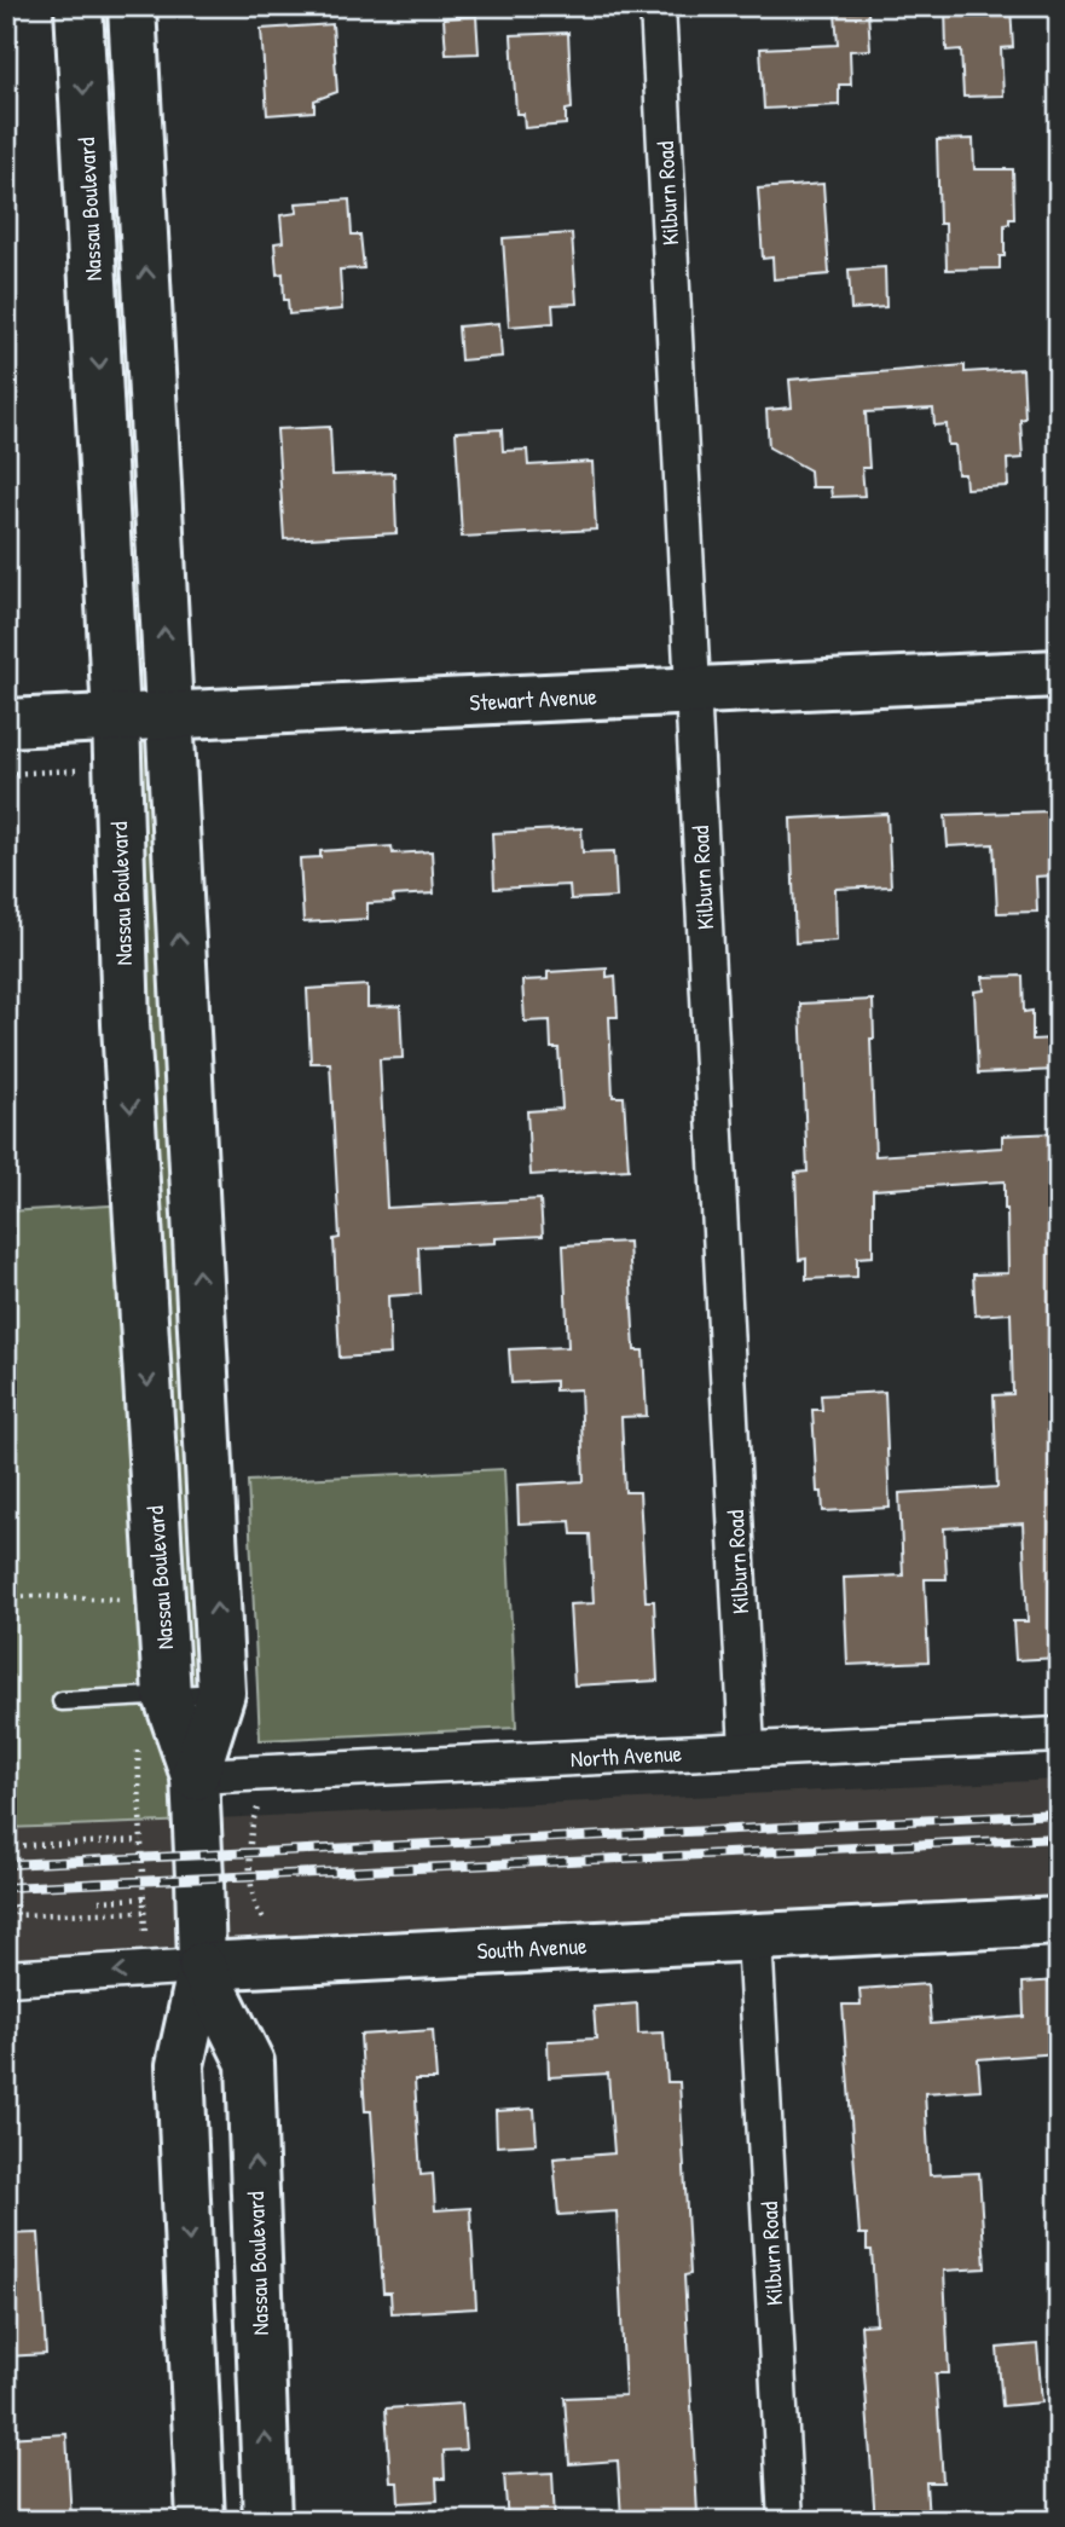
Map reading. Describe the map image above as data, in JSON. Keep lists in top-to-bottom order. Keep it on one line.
{"streets":{"main road":["Nassau Boulevard","Stewart Avenue","South Avenue"],"street":["Kilburn Road","North Avenue"]},"crossings":[["Kilburn Road","Stewart Avenue"],["Kilburn Road","North Avenue"],["Kilburn Road","South Avenue"],["Nassau Boulevard","Stewart Avenue"],["Nassau Boulevard","North Avenue"],["Nassau Boulevard","South Avenue"]]}
